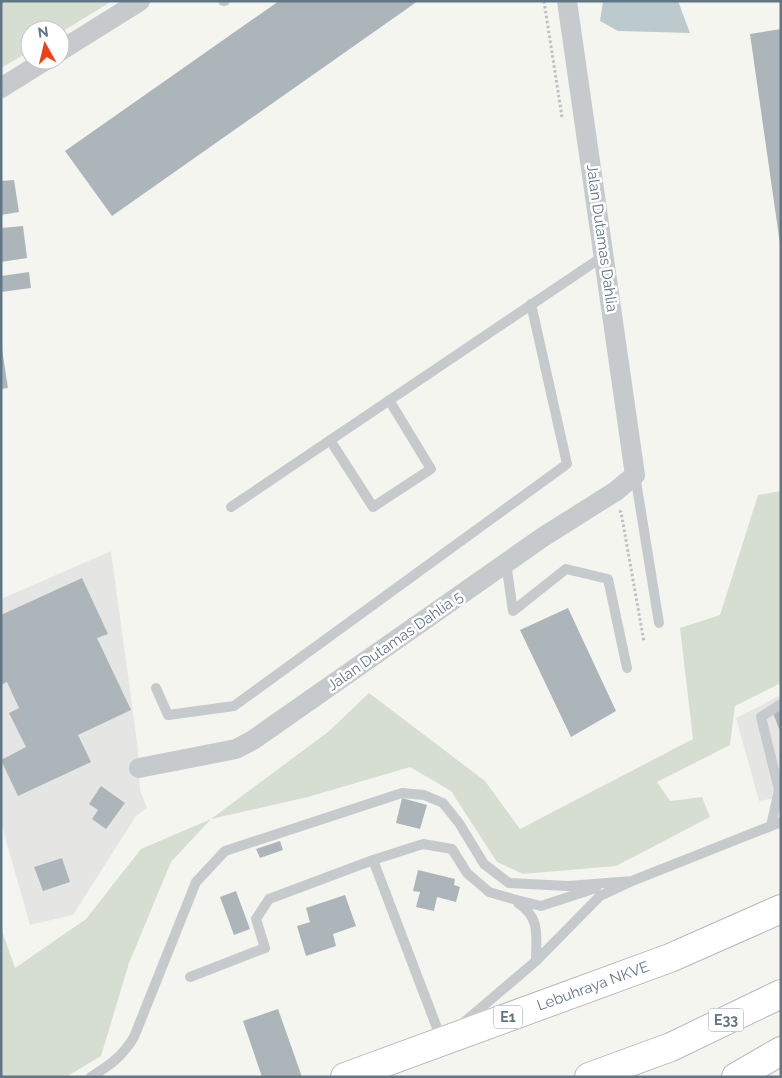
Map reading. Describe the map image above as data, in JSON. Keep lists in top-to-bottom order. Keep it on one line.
{"streets":{"highway":["Lebuhraya NKVE","E1","E33"],"street":["Jalan Dutamas Dahlia","Jalan Dutamas Dahlia 5"]},"crossings":[["Jalan Dutamas Dahlia","Jalan Dutamas Dahlia 5"]],"north":"top"}
